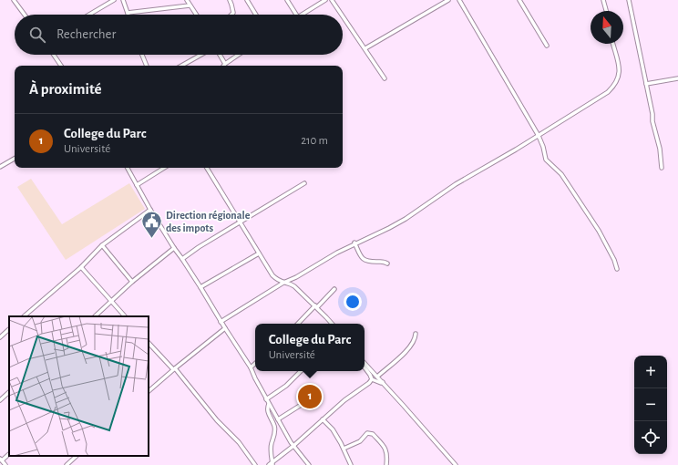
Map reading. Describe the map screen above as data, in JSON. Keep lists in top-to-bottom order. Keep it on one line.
{"places":{"public building":["Direction régionale des impots"]},"north":"top","page":{"search":"Rechercher","heading":"À proximité","list":[{"mark":"1","name":"College du Parc","note":"Université","value":"210 m"}],"popup":["College du Parc","Université"],"map_buttons":["+","−"],"pins":"1"}}
